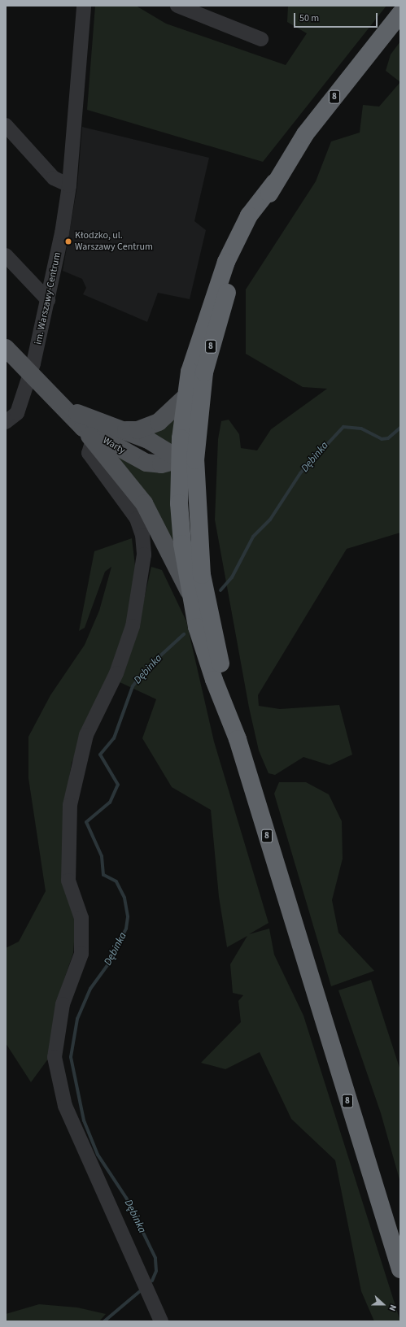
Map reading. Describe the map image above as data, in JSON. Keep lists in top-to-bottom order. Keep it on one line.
{"streets":{"highway":["8"],"main road":["Warty"],"street":["im. Warszawy-Centrum"]},"crossings":[["8","Warty"],["im. Warszawy-Centrum","Warty"]],"water":["Dębinka"],"places":["Kłodzko, ul. Warszawy Centrum"],"scale_bar":"50 m","north":"right"}
